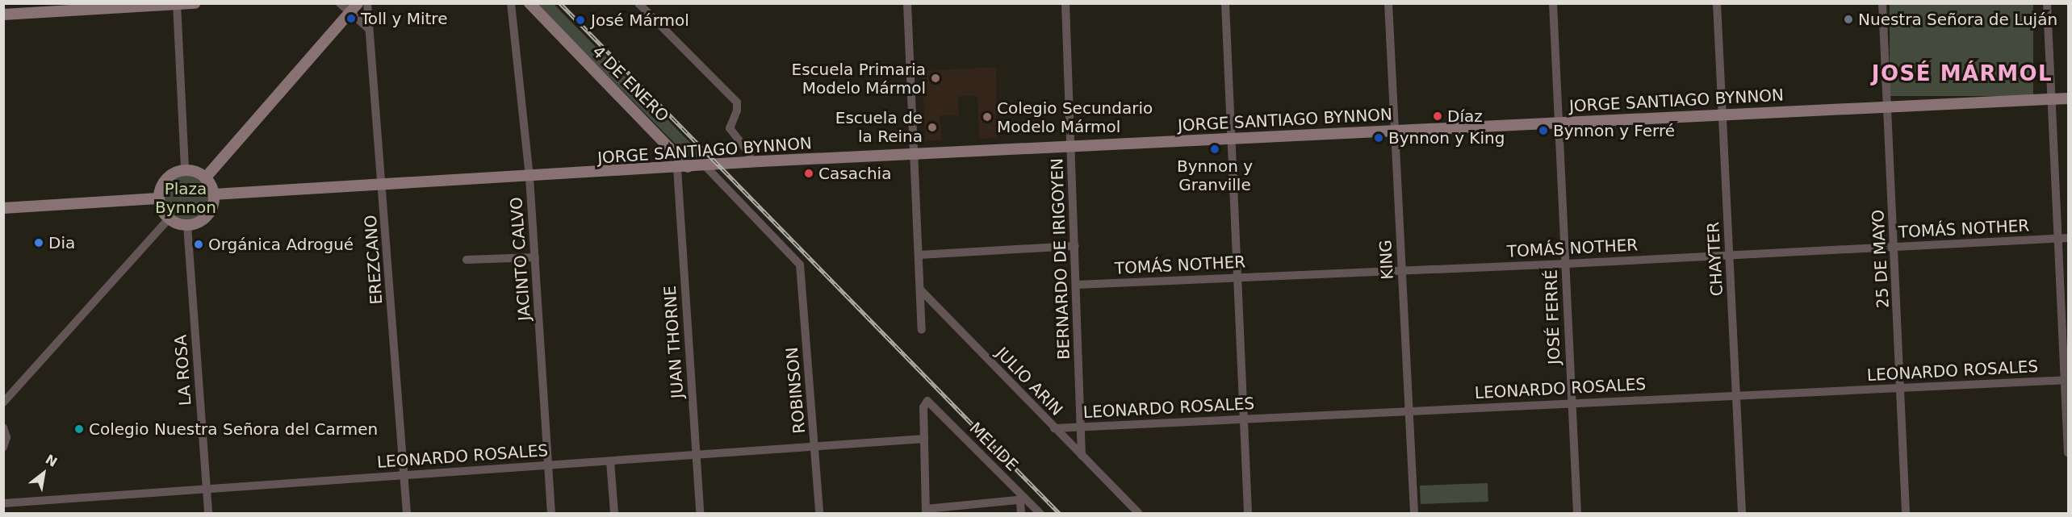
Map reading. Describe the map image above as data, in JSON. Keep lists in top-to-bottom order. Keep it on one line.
{"streets":{"street":["4 DE ENERO","JORGE SANTIAGO BYNNON","TOMÁS NOTHER","JACINTO CALVO","BERNARDO DE IRIGOYEN","CHAYTER","25 DE MAYO","EREZCANO","KING","JOSÉ FERRÉ","JUAN THORNE","LA ROSA","LEONARDO ROSALES","JULIO ARIN","ROBINSON","MELIDE"]},"crossings":[["4 DE ENERO","JORGE SANTIAGO BYNNON"],["4 DE ENERO","JUAN THORNE"],["JORGE SANTIAGO BYNNON","JACINTO CALVO"],["JORGE SANTIAGO BYNNON","BERNARDO DE IRIGOYEN"],["JORGE SANTIAGO BYNNON","CHAYTER"],["JORGE SANTIAGO BYNNON","25 DE MAYO"],["JORGE SANTIAGO BYNNON","EREZCANO"],["JORGE SANTIAGO BYNNON","KING"],["JORGE SANTIAGO BYNNON","JOSÉ FERRÉ"],["JORGE SANTIAGO BYNNON","JUAN THORNE"],["JORGE SANTIAGO BYNNON","LA ROSA"],["JORGE SANTIAGO BYNNON","ROBINSON"],["TOMÁS NOTHER","BERNARDO DE IRIGOYEN"],["TOMÁS NOTHER","CHAYTER"],["TOMÁS NOTHER","25 DE MAYO"],["TOMÁS NOTHER","KING"],["TOMÁS NOTHER","JOSÉ FERRÉ"],["JACINTO CALVO","LEONARDO ROSALES"],["BERNARDO DE IRIGOYEN","LEONARDO ROSALES"],["BERNARDO DE IRIGOYEN","JULIO ARIN"],["CHAYTER","LEONARDO ROSALES"],["25 DE MAYO","LEONARDO ROSALES"],["EREZCANO","LEONARDO ROSALES"],["KING","LEONARDO ROSALES"],["JOSÉ FERRÉ","LEONARDO ROSALES"],["JUAN THORNE","LEONARDO ROSALES"],["LA ROSA","LEONARDO ROSALES"],["LEONARDO ROSALES","JULIO ARIN"],["LEONARDO ROSALES","ROBINSON"],["LEONARDO ROSALES","MELIDE"]],"districts":["JOSÉ MÁRMOL"],"parks":["Plaza Bynnon"],"places":["Toll y Mitre","Nuestra Señora de Luján","José Mármol","Escuela Primaria Modelo Mármol","Díaz","Colegio Secundario Modelo Mármol","Escuela de la Reina","Bynnon y Ferré","Bynnon y King","Bynnon y Granville","Casachia","Dia","Orgánica Adrogué","Colegio Nuestra Señora del Carmen"],"north":"top right"}
